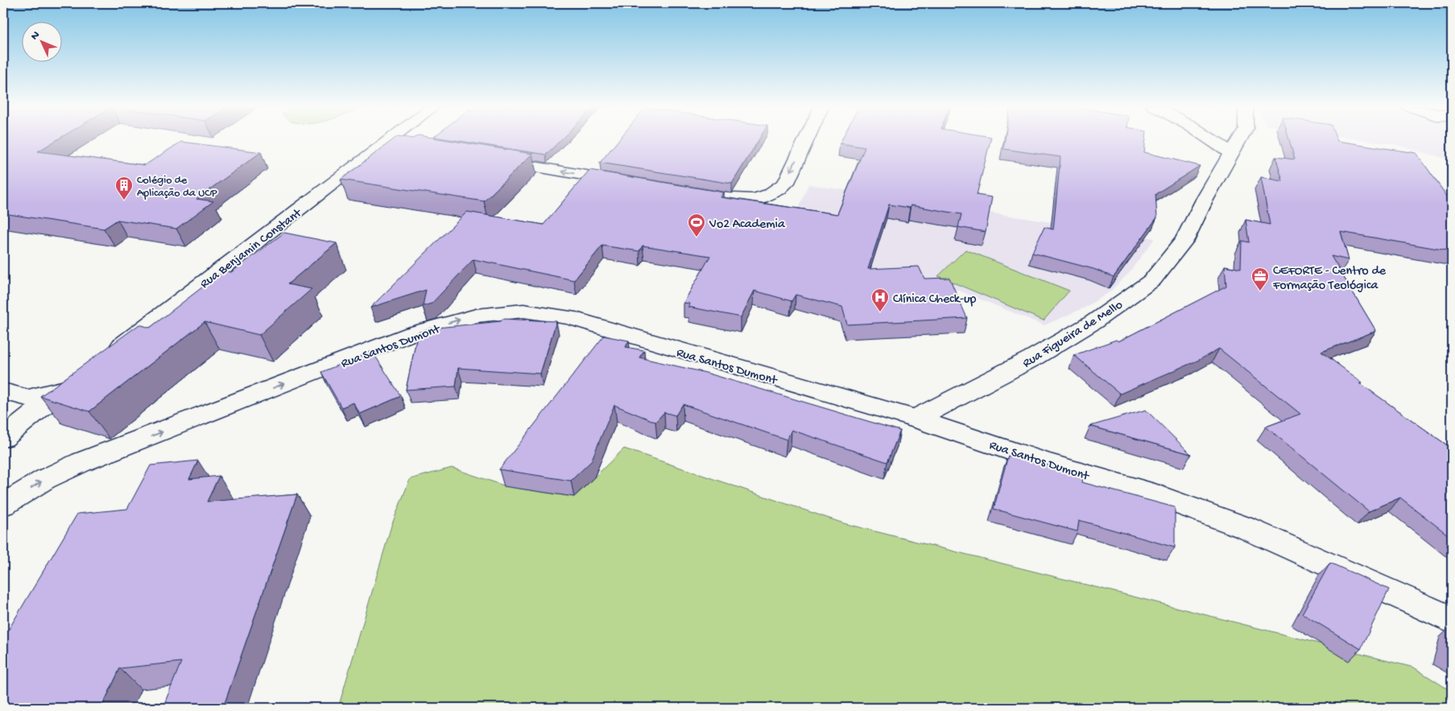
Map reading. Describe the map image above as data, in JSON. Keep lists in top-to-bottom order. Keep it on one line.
{"streets":{"street":["Rua Benjamin Constant","Rua Figueira de Mello","Rua Santos Dumont"]},"crossings":[["Rua Figueira de Mello","Rua Santos Dumont"]],"one_way":["Rua Santos Dumont"],"places":{"building":["Colégio de Aplicação da UCP"],"sports":["Vo2 Academia"],"office":["CEFORTE - Centro de Formação Teológica"],"hospital":["Clínica Check-up"]},"north":"top left"}
